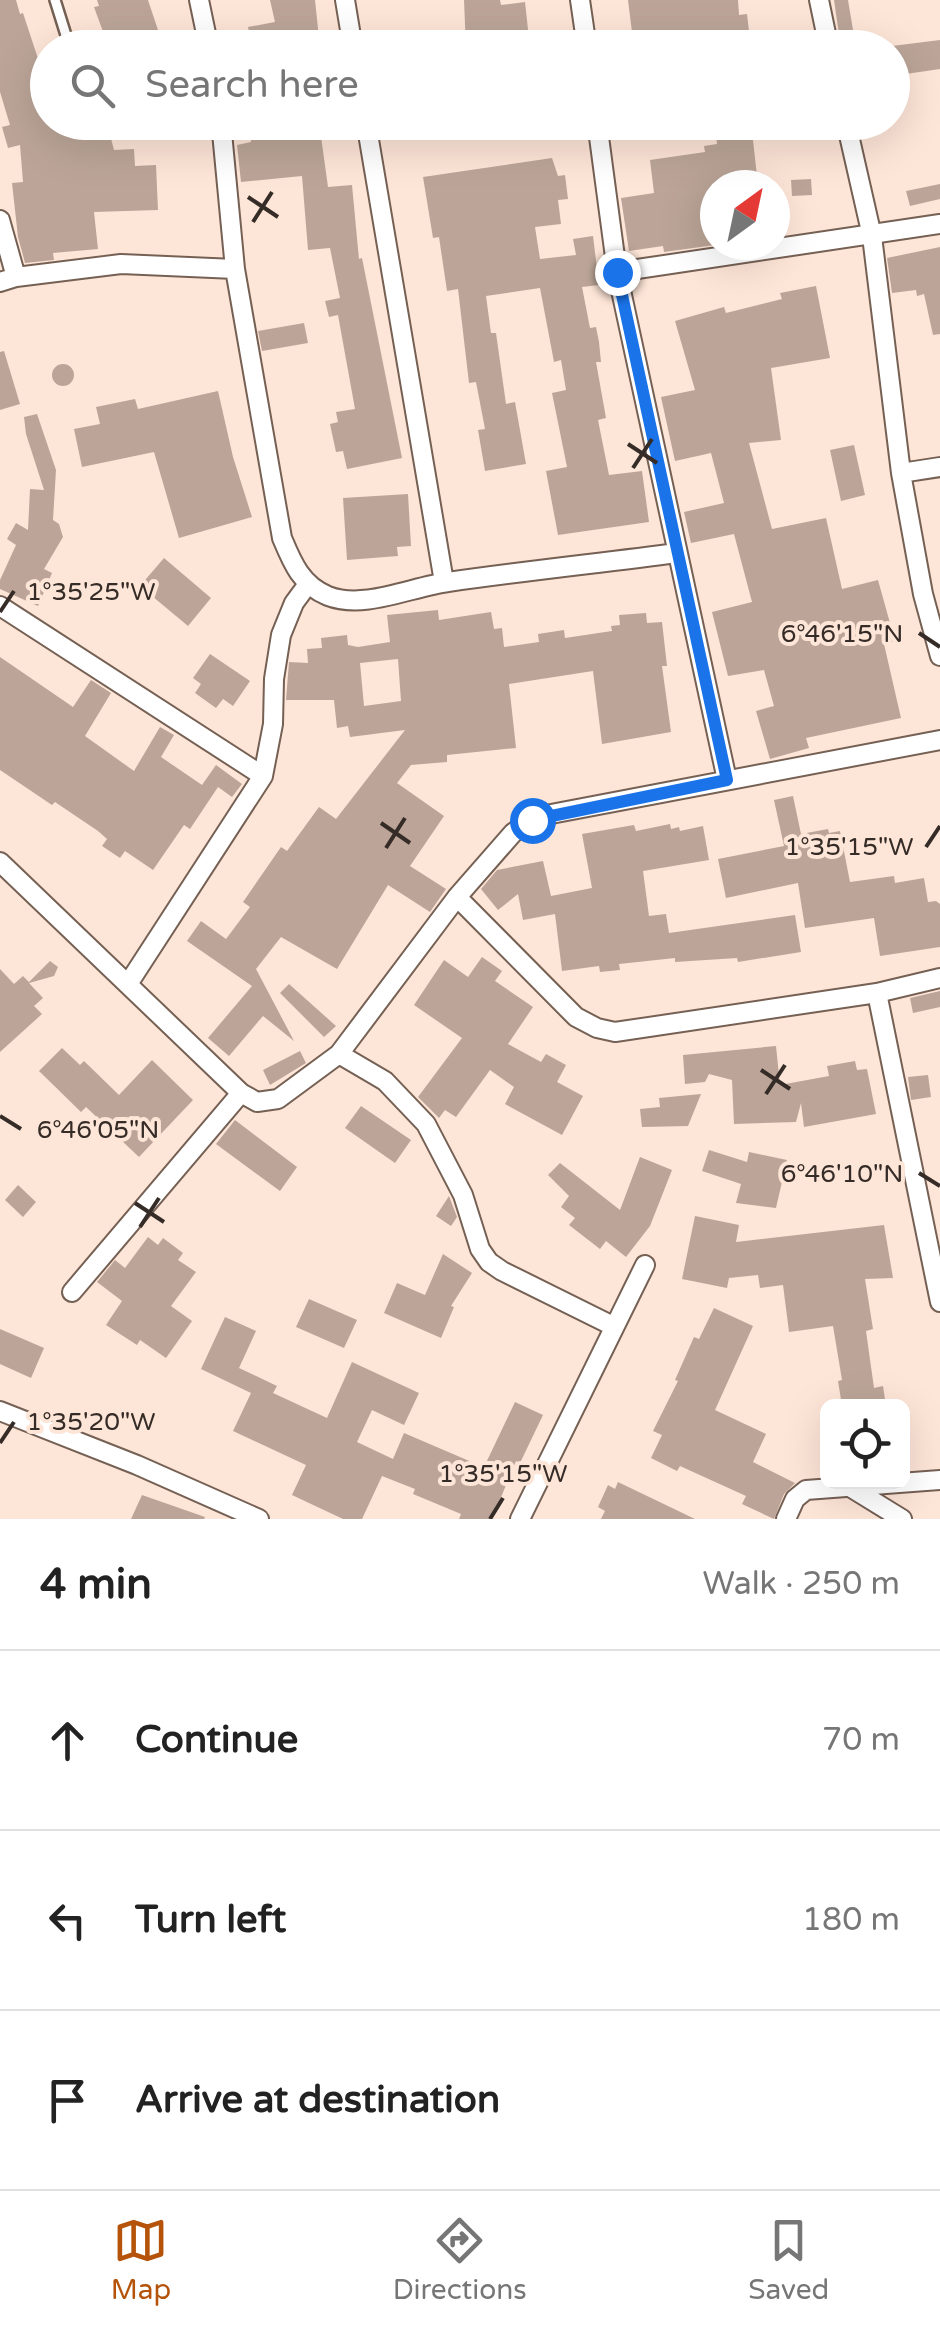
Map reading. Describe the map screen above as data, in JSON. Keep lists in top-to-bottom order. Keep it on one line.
{"north":"top right","page":{"search":"Search here","heading":["4 min","Walk · 250 m"],"list":[["Continue","70 m"],["Turn left","180 m"],"Arrive at destination"],"nav":["Map","Directions","Saved"]},"coordinates":["1°35'25\"W","6°46'15\"N","1°35'15\"W","6°46'05\"N","6°46'10\"N","1°35'20\"W"]}
